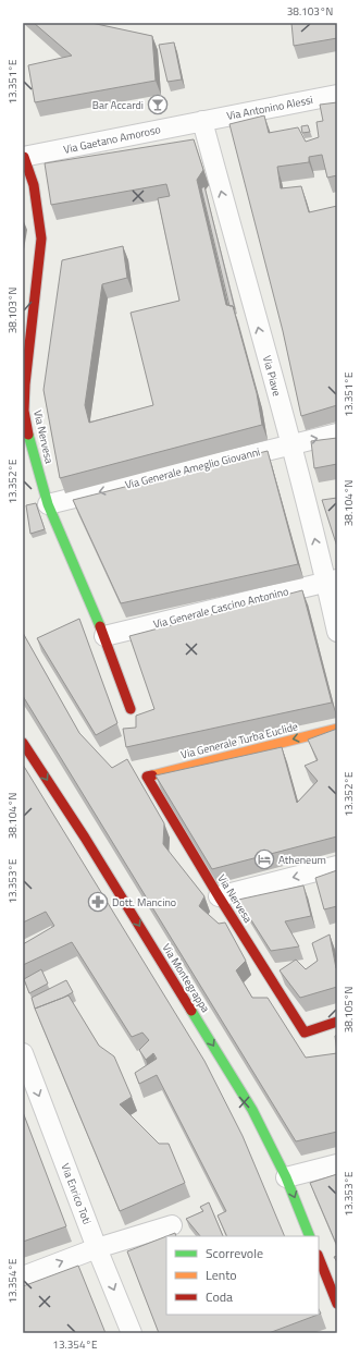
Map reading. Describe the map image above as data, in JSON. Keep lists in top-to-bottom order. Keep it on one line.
{"streets":{"street":["Via Antonino Alessi","Via Gaetano Amoroso","Via Piave","Via Nervesa","Via Generale Ameglio Giovanni","Via Generale Cascino Antonino","Via Generale Turba Euclide","Via Montegrappa","Via Enrico Toti"]},"crossings":[["Via Antonino Alessi","Via Gaetano Amoroso"],["Via Antonino Alessi","Via Piave"],["Via Gaetano Amoroso","Via Piave"],["Via Gaetano Amoroso","Via Nervesa"],["Via Piave","Via Generale Ameglio Giovanni"],["Via Piave","Via Generale Cascino Antonino"],["Via Nervesa","Via Generale Ameglio Giovanni"],["Via Nervesa","Via Generale Cascino Antonino"],["Via Nervesa","Via Generale Turba Euclide"]],"one_way":["Via Piave","Via Generale Turba Euclide","Via Montegrappa","Via Enrico Toti"],"places":{"bar":["Bar Accardi"],"hotel":["Atheneum"],"pharmacy":["Dott. Mancino"]},"legend":["Scorrevole","Lento","Coda"],"coordinates":["38.103°N","13.351°E","13.352°E","38.104°N","13.353°E","38.105°N","13.354°E"]}
